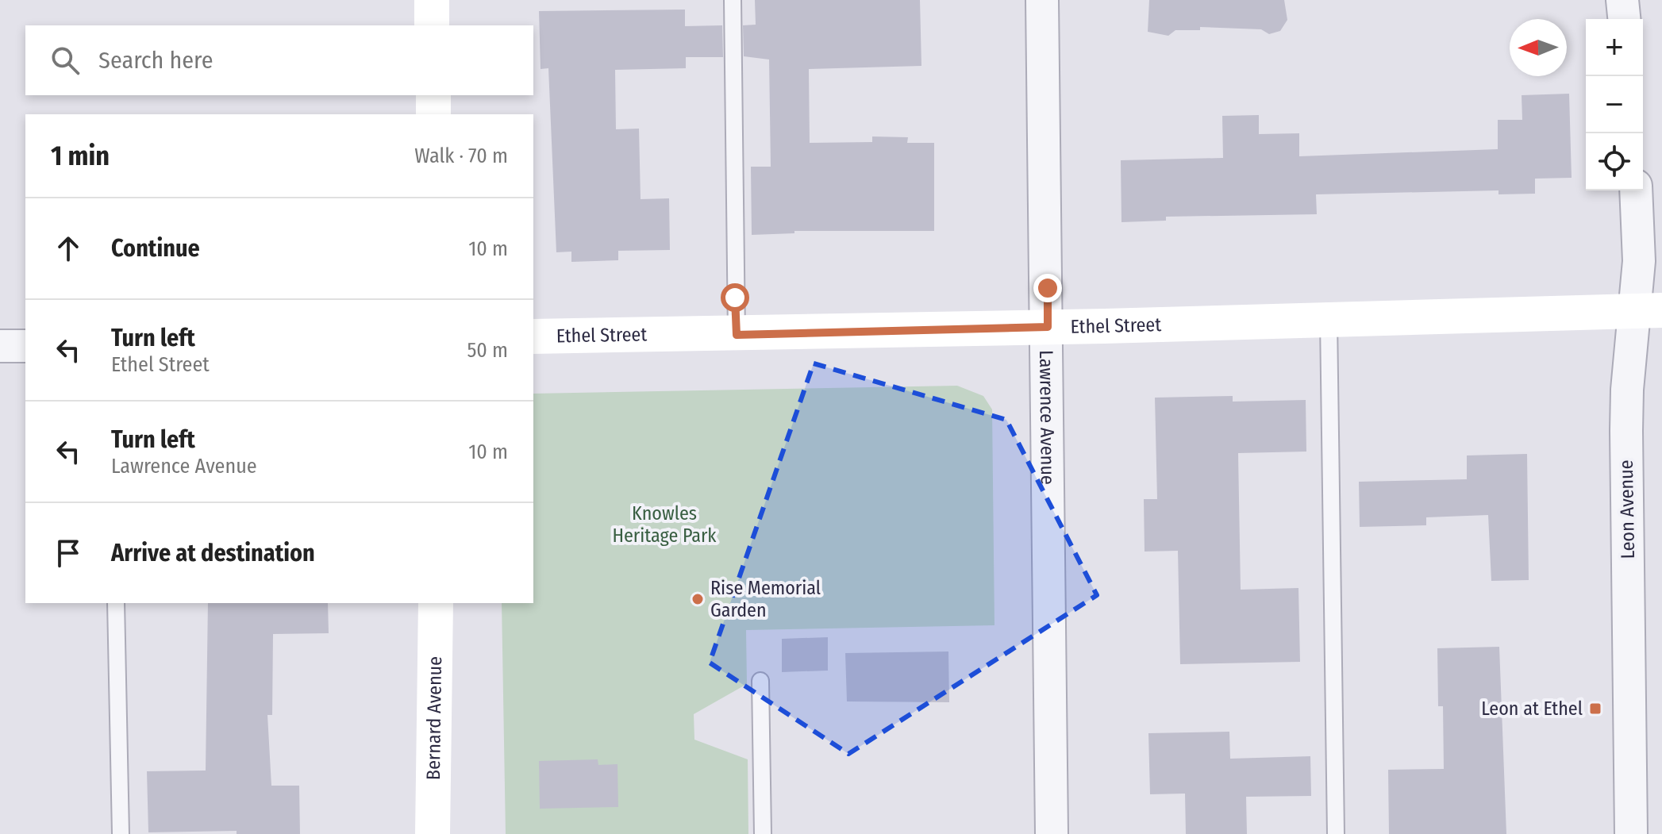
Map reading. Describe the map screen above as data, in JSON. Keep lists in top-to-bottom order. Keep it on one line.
{"streets":{"street":["Ethel Street","Lawrence Avenue","Leon Avenue","Bernard Avenue"]},"crossings":[["Ethel Street","Lawrence Avenue"],["Ethel Street","Leon Avenue"]],"parks":["Knowles Heritage Park"],"places":{"other":["Rise Memorial Garden"],"transit":["Leon at Ethel"]},"north":"left","page":{"map_buttons":["+","−"],"search":"Search here","heading":["1 min","Walk · 70 m"],"list":[["Continue","10 m"],["Turn left","Ethel Street","50 m"],["Turn left","Lawrence Avenue","10 m"],"Arrive at destination"]}}
